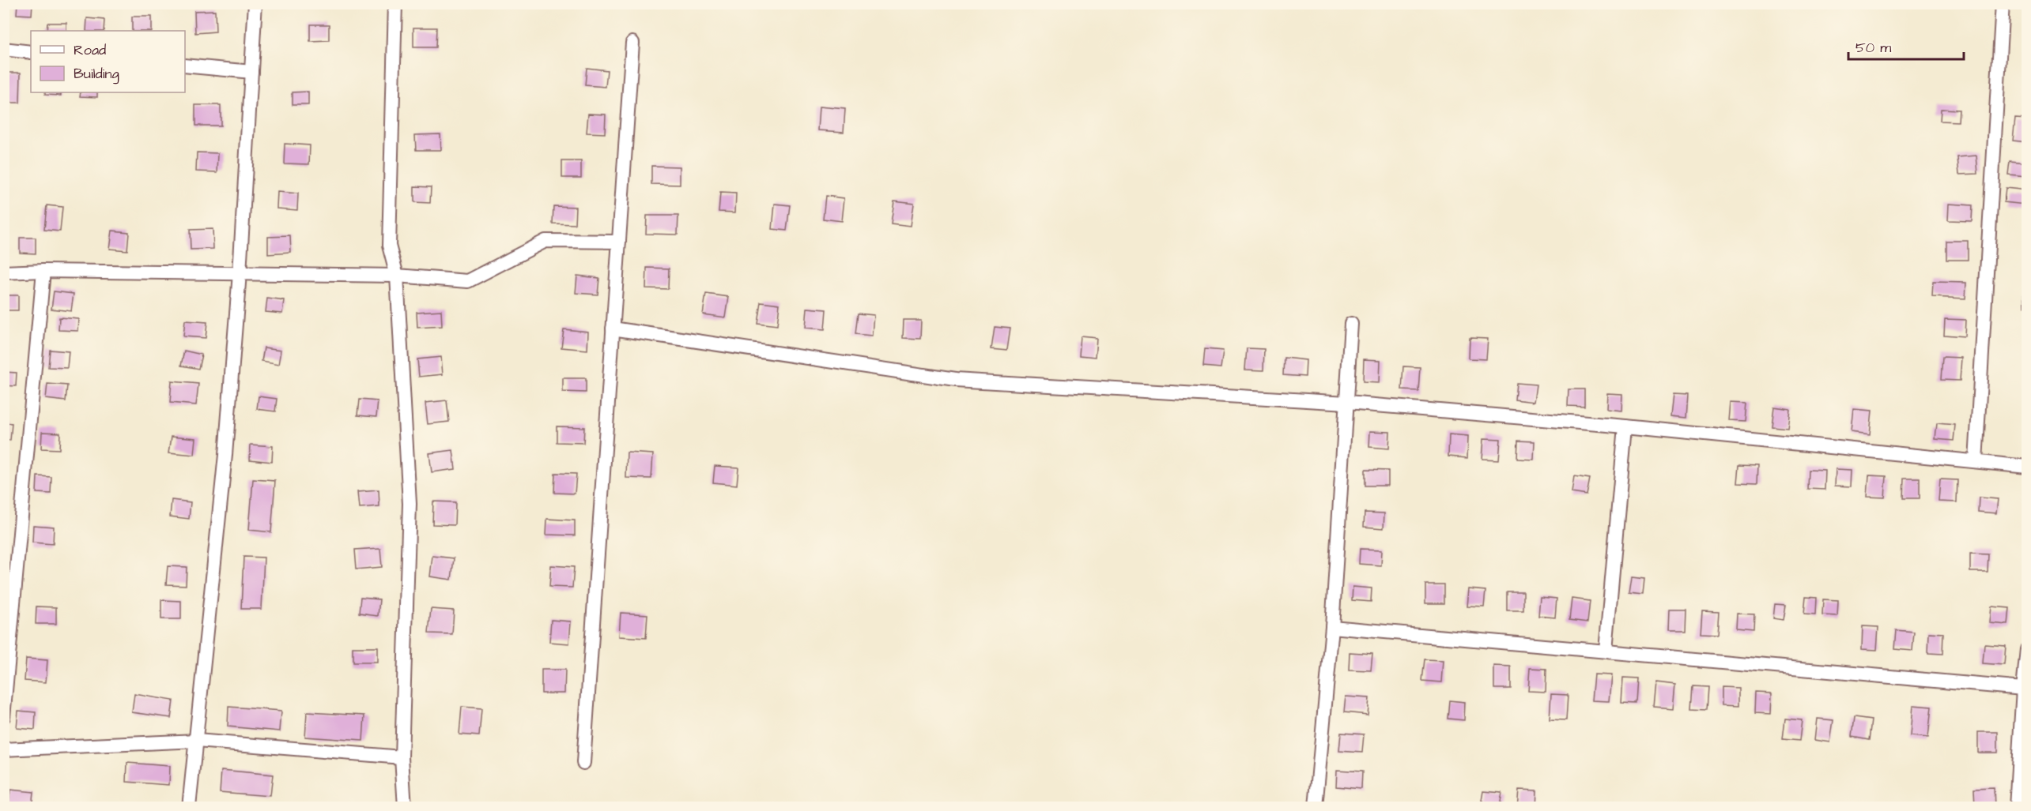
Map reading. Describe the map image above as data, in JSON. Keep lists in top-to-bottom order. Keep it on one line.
{"legend":["Road","Building"],"scale_bar":"50 m"}
